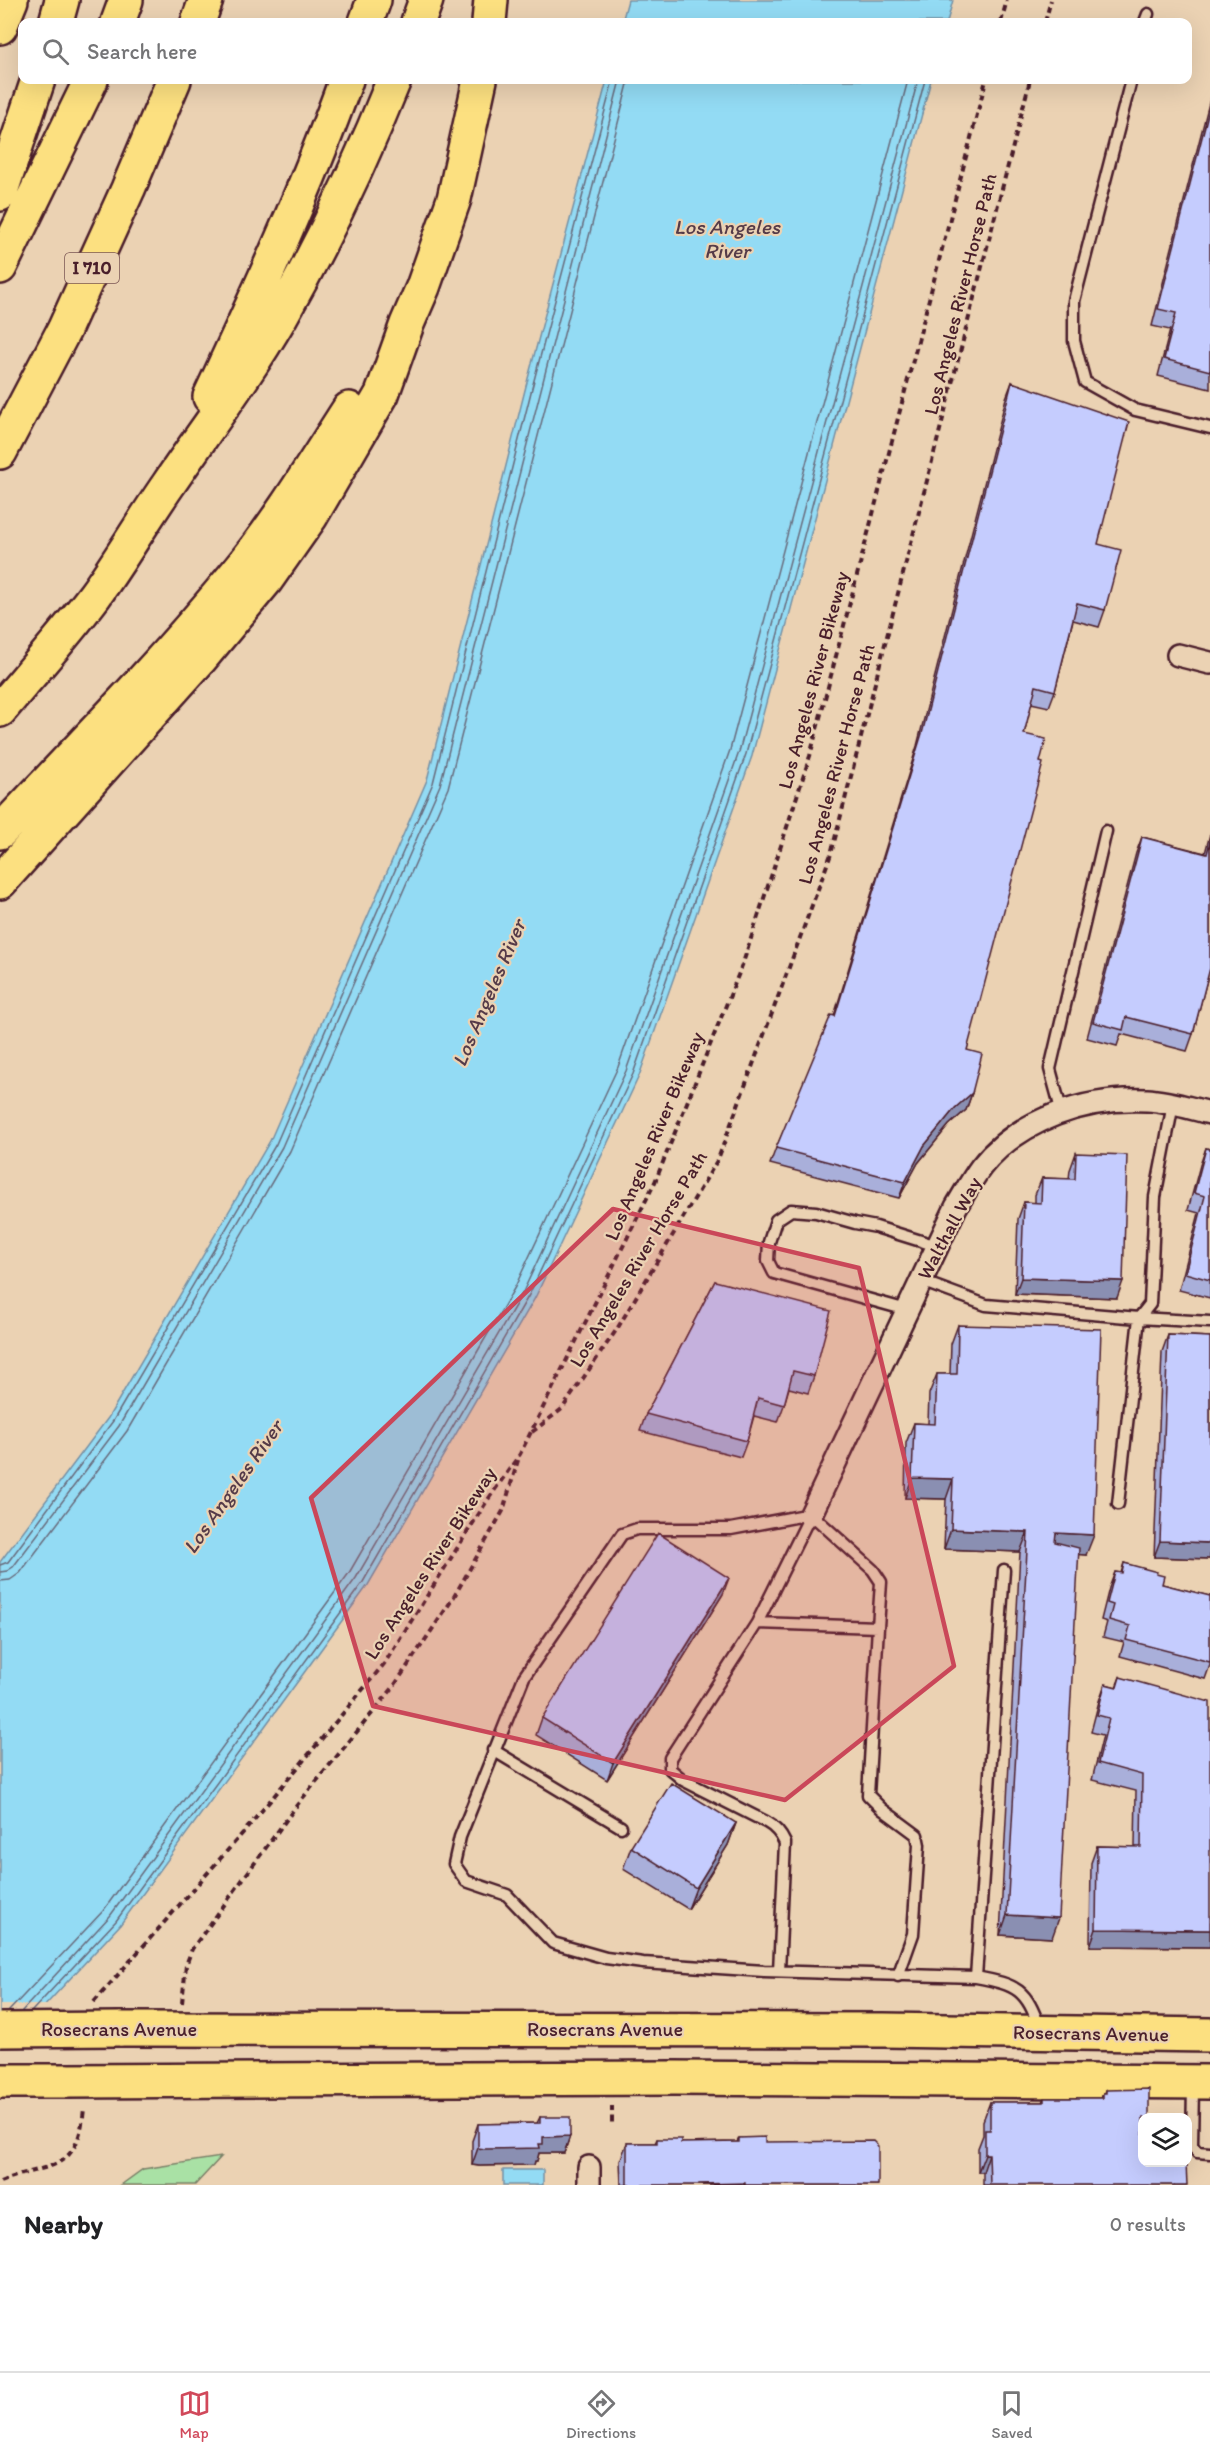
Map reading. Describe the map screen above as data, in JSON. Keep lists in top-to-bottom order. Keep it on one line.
{"streets":{"main road":["I 710","Rosecrans Avenue"],"street":["Walthall Way"],"path":["Los Angeles River Horse Path","Los Angeles River Bikeway"]},"crossings":[["Los Angeles River Horse Path","Los Angeles River Bikeway"]],"water":["Los Angeles River"],"page":{"search":"Search here","heading":["Nearby","0 results"],"nav":["Map","Directions","Saved"]}}
